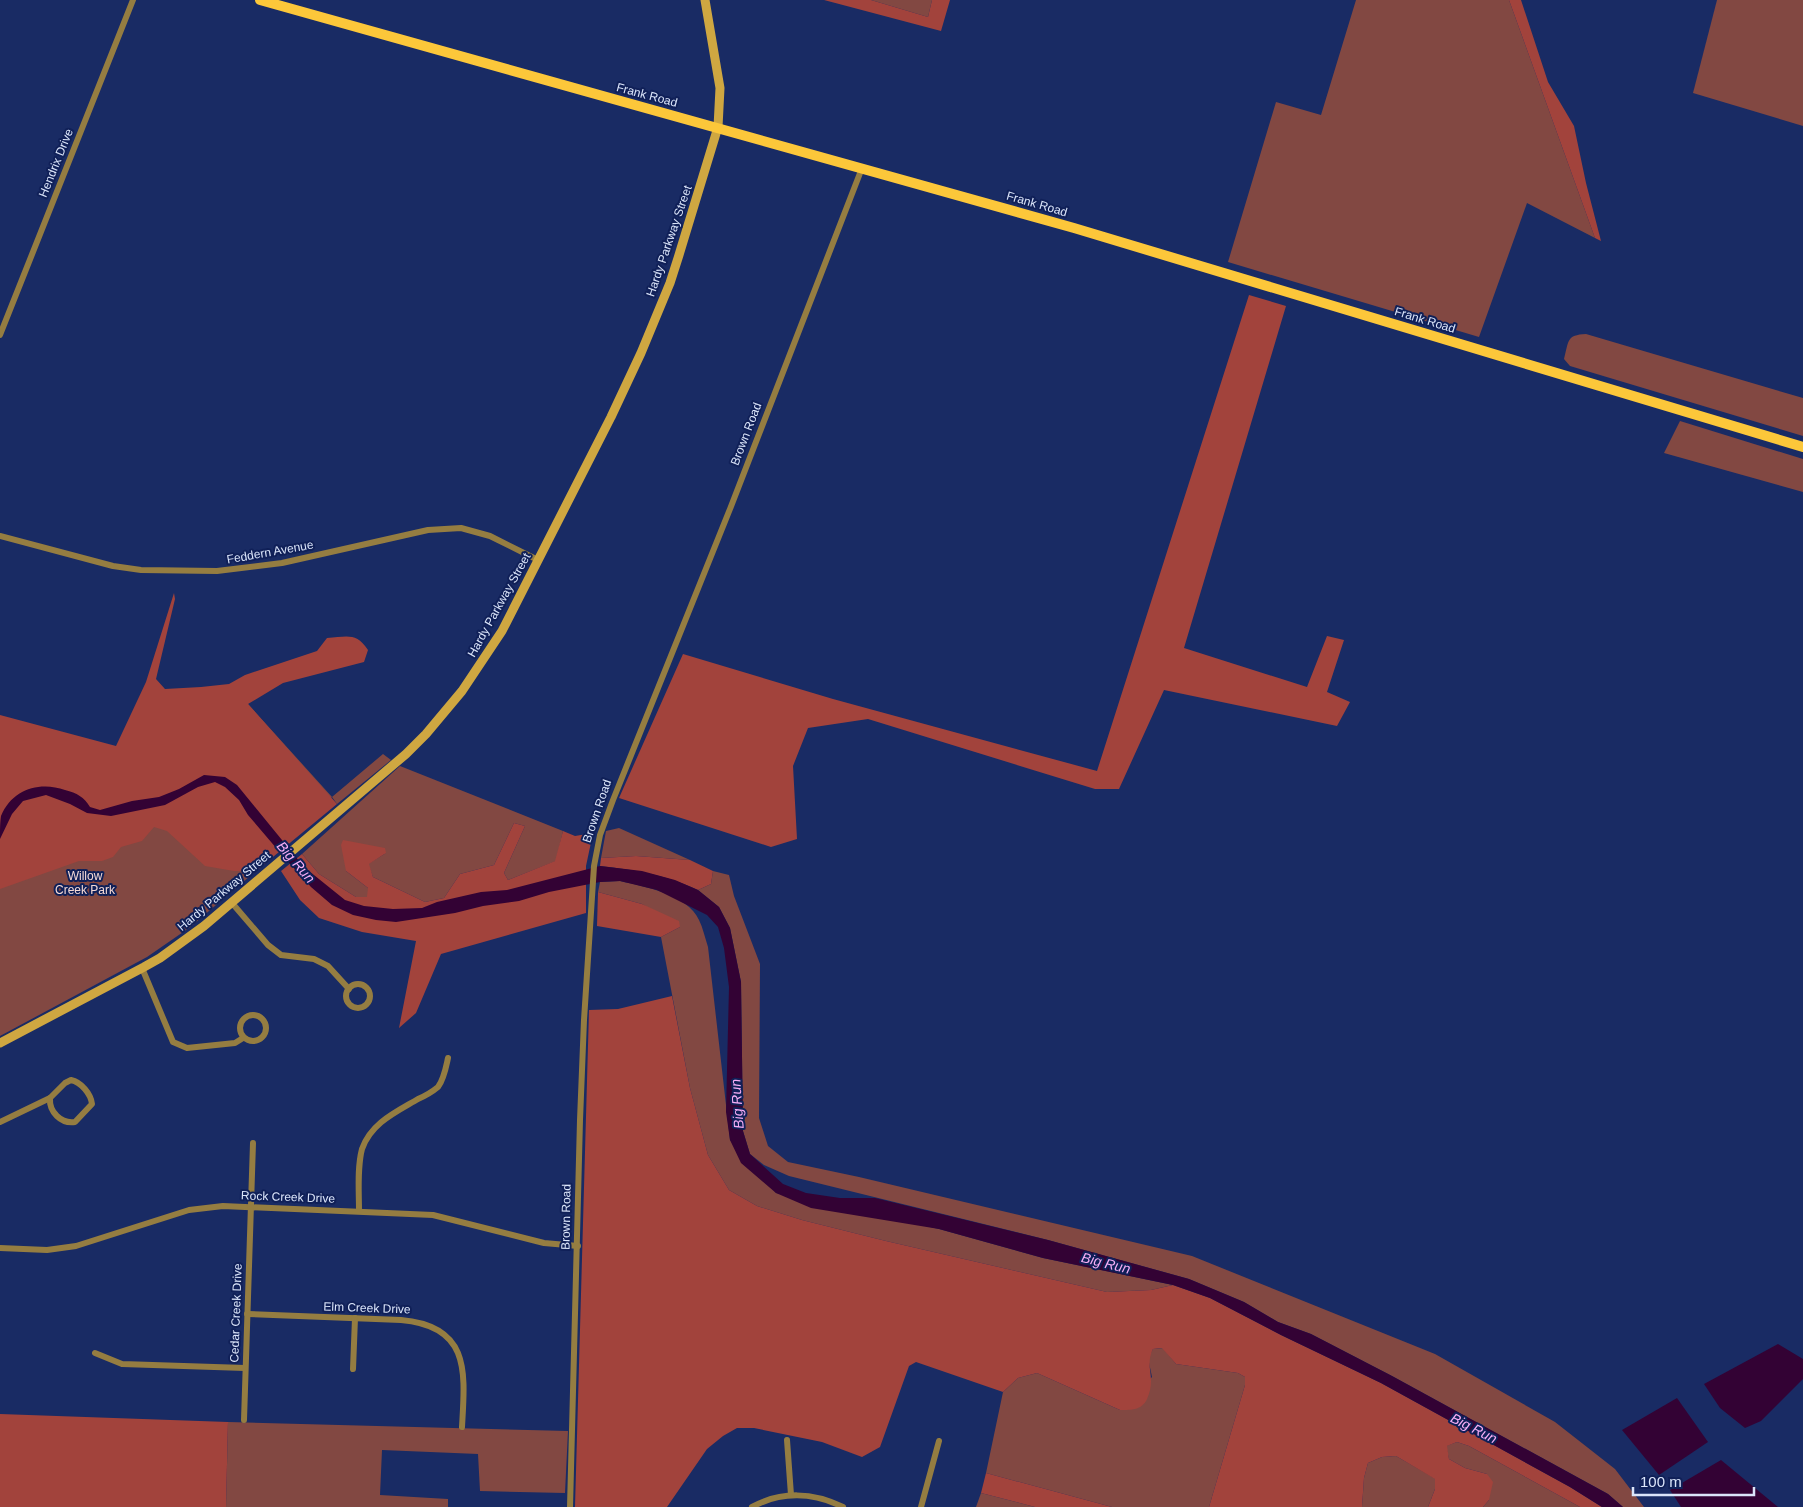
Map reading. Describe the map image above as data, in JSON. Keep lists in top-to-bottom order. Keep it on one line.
{"streets":{"main road":["Frank Road","Hardy Parkway Street"],"street":["Hendrix Drive","Brown Road","Feddern Avenue","Rock Creek Drive","Elm Creek Drive","Cedar Creek Drive"]},"crossings":[["Frank Road","Hardy Parkway Street"],["Frank Road","Brown Road"],["Hardy Parkway Street","Feddern Avenue"],["Brown Road","Rock Creek Drive"],["Rock Creek Drive","Cedar Creek Drive"],["Elm Creek Drive","Cedar Creek Drive"]],"water":["Big Run"],"parks":["Willow Creek Park"],"scale_bar":"100 m"}
